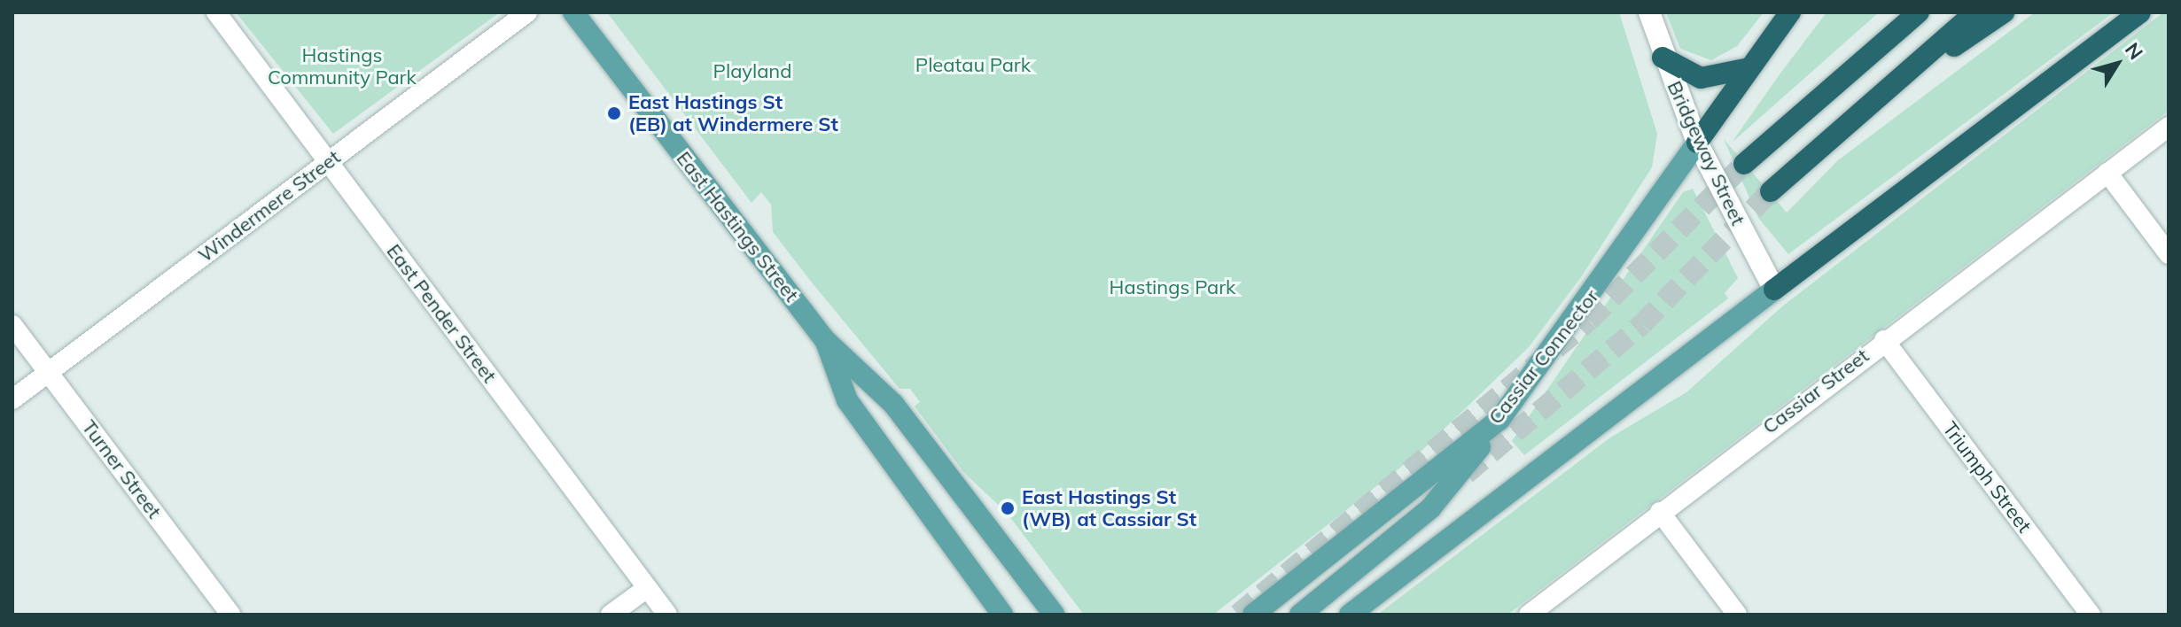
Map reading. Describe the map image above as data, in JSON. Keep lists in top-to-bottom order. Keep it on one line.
{"streets":{"main road":["East Hastings Street","Cassiar Connector"],"street":["Bridgeway Street","Windermere Street","East Pender Street","Cassiar Street","Turner Street","Triumph Street"]},"crossings":[["Bridgeway Street","Cassiar Connector"],["Windermere Street","East Pender Street"],["Windermere Street","Turner Street"],["Cassiar Street","Triumph Street"]],"parks":["Hastings Community Park","Pleatau Park","Playland","Hastings Park"],"places":["East Hastings St (EB) at Windermere St","East Hastings St (WB) at Cassiar St"],"north":"top right"}
